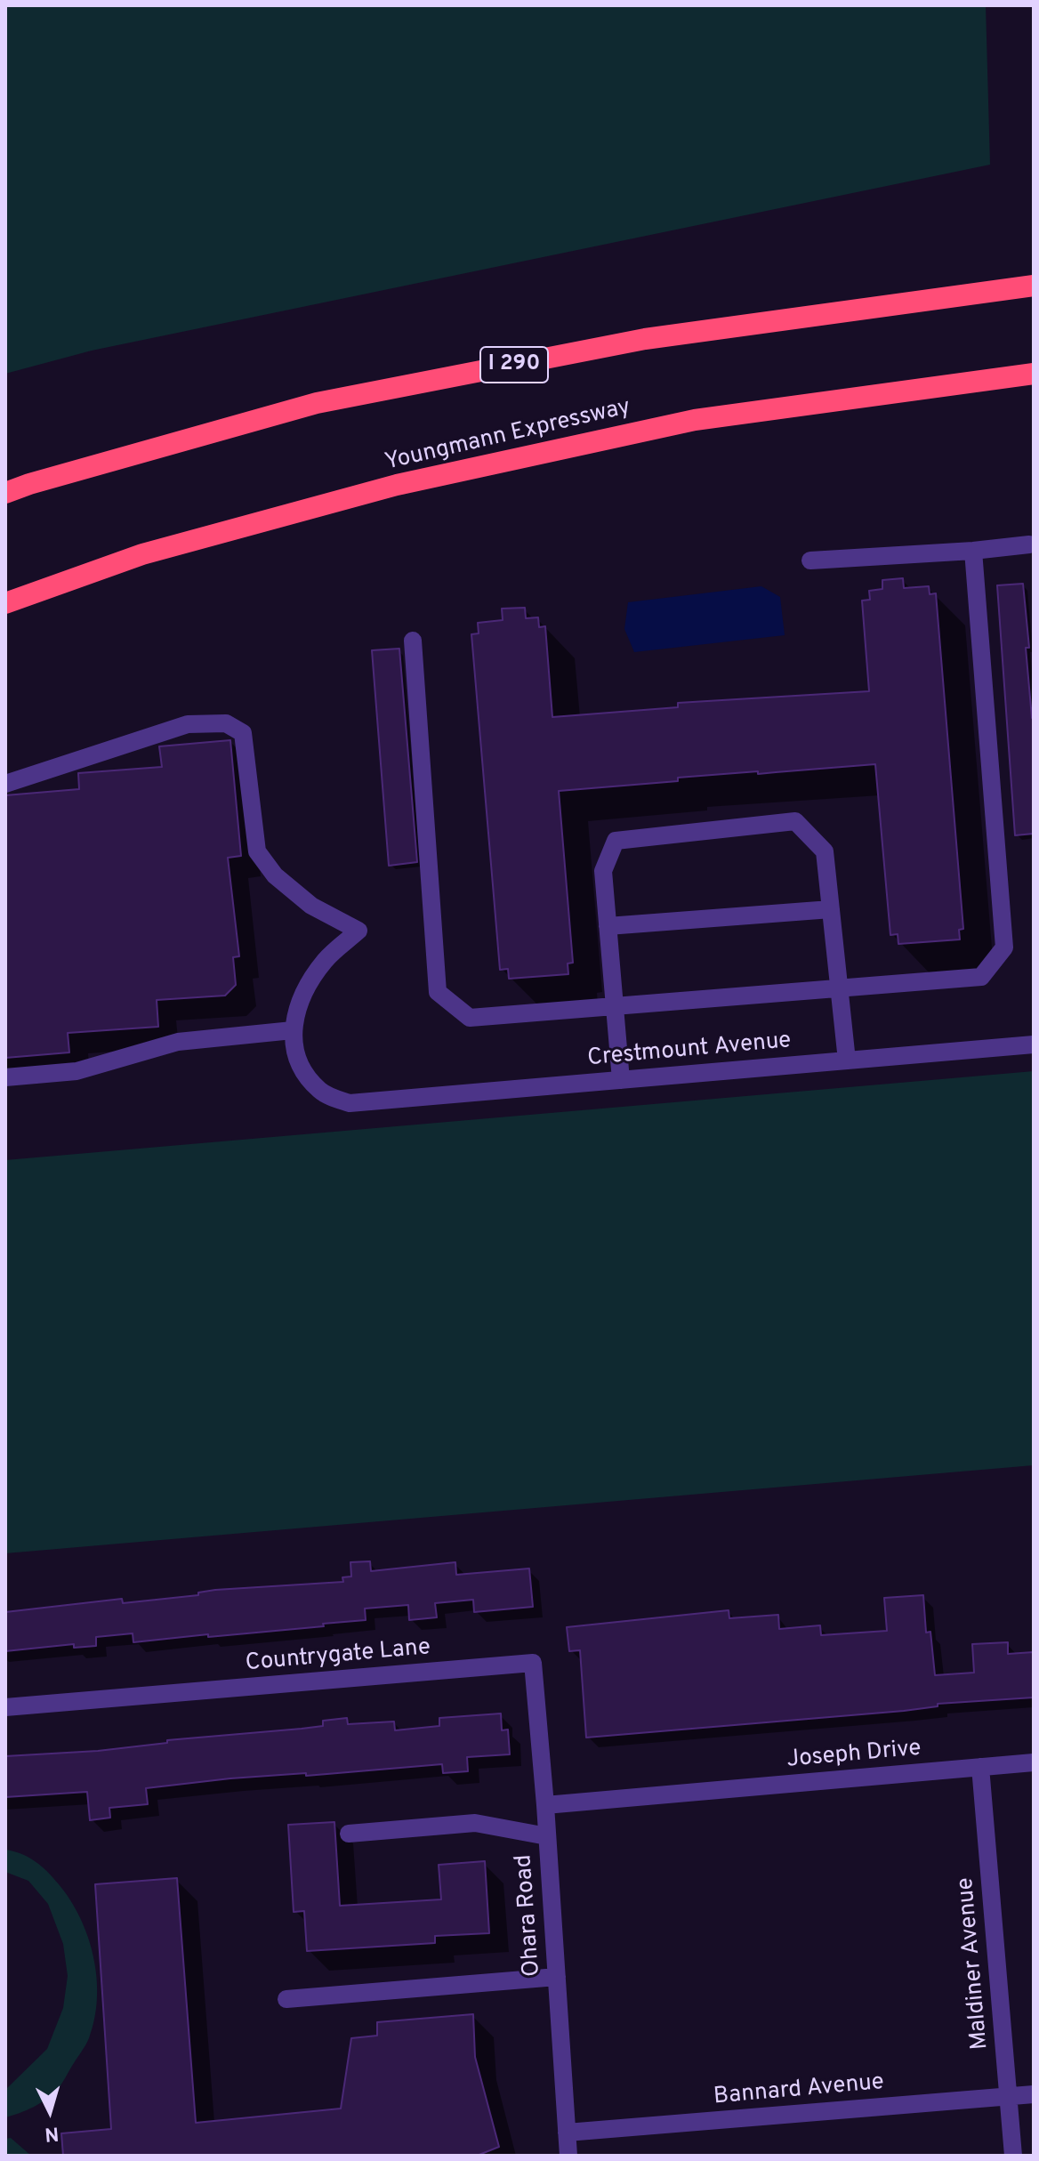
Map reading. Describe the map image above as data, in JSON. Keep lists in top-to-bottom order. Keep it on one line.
{"streets":{"highway":["I 290","Youngmann Expressway"],"street":["Crestmount Avenue","Countrygate Lane","Joseph Drive","Ohara Road","Maldiner Avenue","Bannard Avenue"]},"crossings":[["Countrygate Lane","Joseph Drive"],["Countrygate Lane","Ohara Road"],["Joseph Drive","Ohara Road"],["Joseph Drive","Maldiner Avenue"],["Ohara Road","Bannard Avenue"],["Maldiner Avenue","Bannard Avenue"]],"north":"bottom"}
